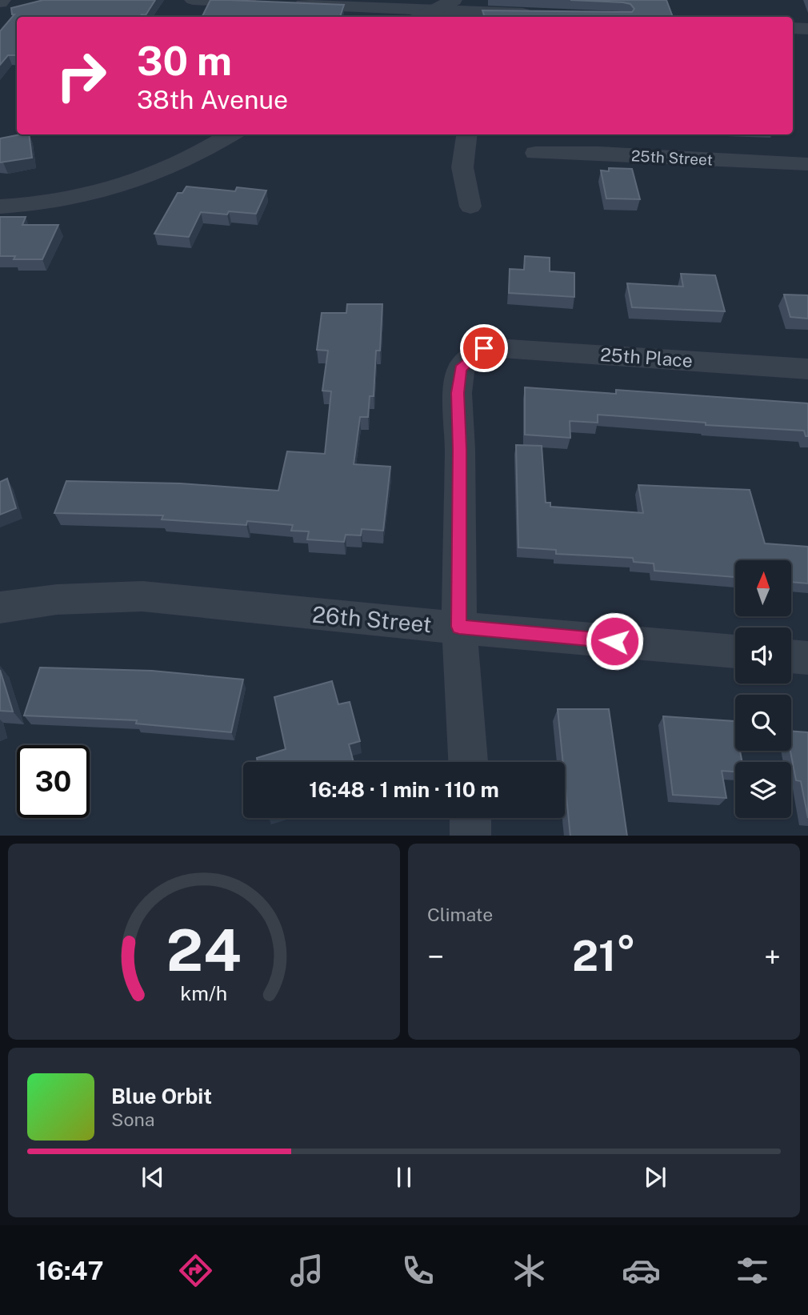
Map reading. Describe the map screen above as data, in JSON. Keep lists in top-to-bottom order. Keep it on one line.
{"streets":{"street":["25th Street","25th Place","26th Street"]},"crossings":[["25th Place","26th Street"]],"north":"top","page":{"turn":["30 m","38th Avenue"],"limit":"30","trip":"16:48 · 1 min · 110 m","tile":"Climate","heat":["−","21°","+"],"song":["Blue Orbit","Sona"],"tabs":"16:47","gauge":["24","km/h"]}}
